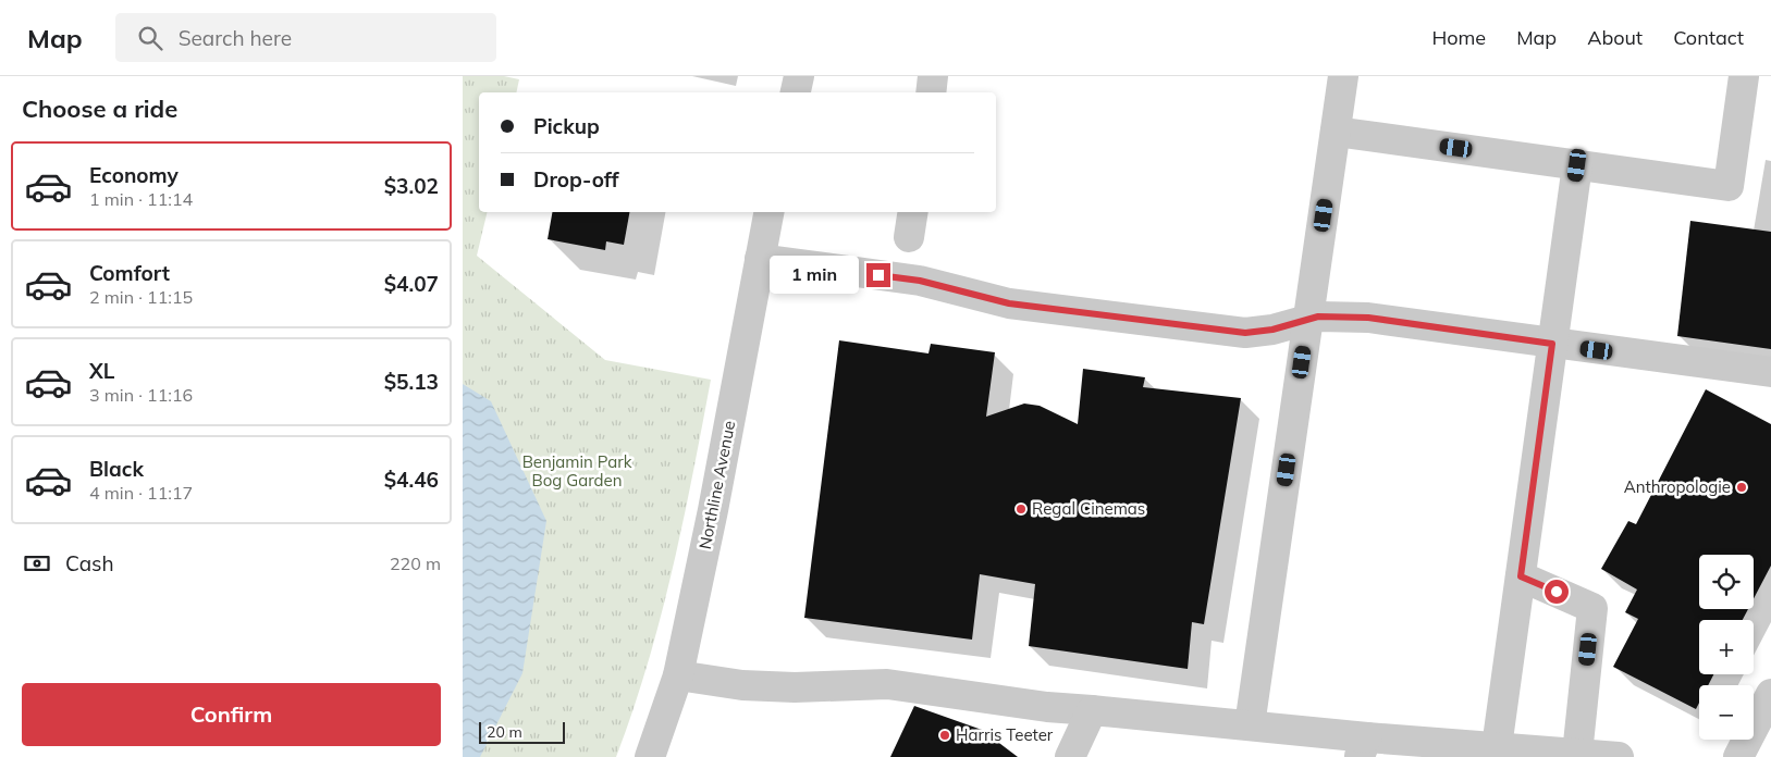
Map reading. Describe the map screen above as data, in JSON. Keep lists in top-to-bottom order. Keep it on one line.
{"streets":{"street":["Northline Avenue"]},"parks":["Benjamin Park Bog Garden"],"places":["Anthropologie","Regal Cinemas","Harris Teeter"],"scale_bar":"20 m","page":{"header":"Map","search":"Search here","nav":["Home","Map","About","Contact"],"heading":"Choose a ride","banner":["Pickup","Drop-off"],"list":[{"name":"Economy","note":"1 min · 11:14","value":"$3.02"},{"name":"Comfort","note":"2 min · 11:15","value":"$4.07"},{"name":"XL","note":"3 min · 11:16","value":"$5.13"},{"name":"Black","note":"4 min · 11:17","value":"$4.46"}],"bubble":"1 min","pay":["Cash","220 m"],"map_buttons":["+","−"],"buttons":"Confirm","scale":"20 m"}}
